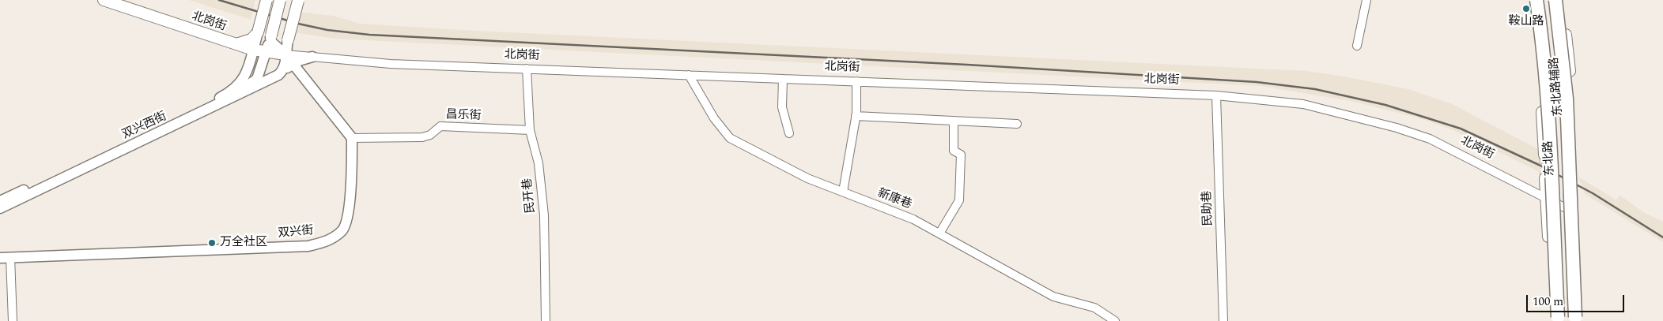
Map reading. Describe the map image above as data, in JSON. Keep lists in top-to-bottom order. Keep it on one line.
{"streets":{"highway":["东北路"],"main road":["北岗街","东北路辅路"],"street":["昌乐街","双兴西街","民开巷","新康巷","民助巷","双兴街"]},"crossings":[["北岗街","双兴西街"],["北岗街","民开巷"],["北岗街","新康巷"],["北岗街","民助巷"],["昌乐街","民开巷"],["昌乐街","双兴街"]],"places":["鞍山路","万全社区"],"scale_bar":"100 m"}
